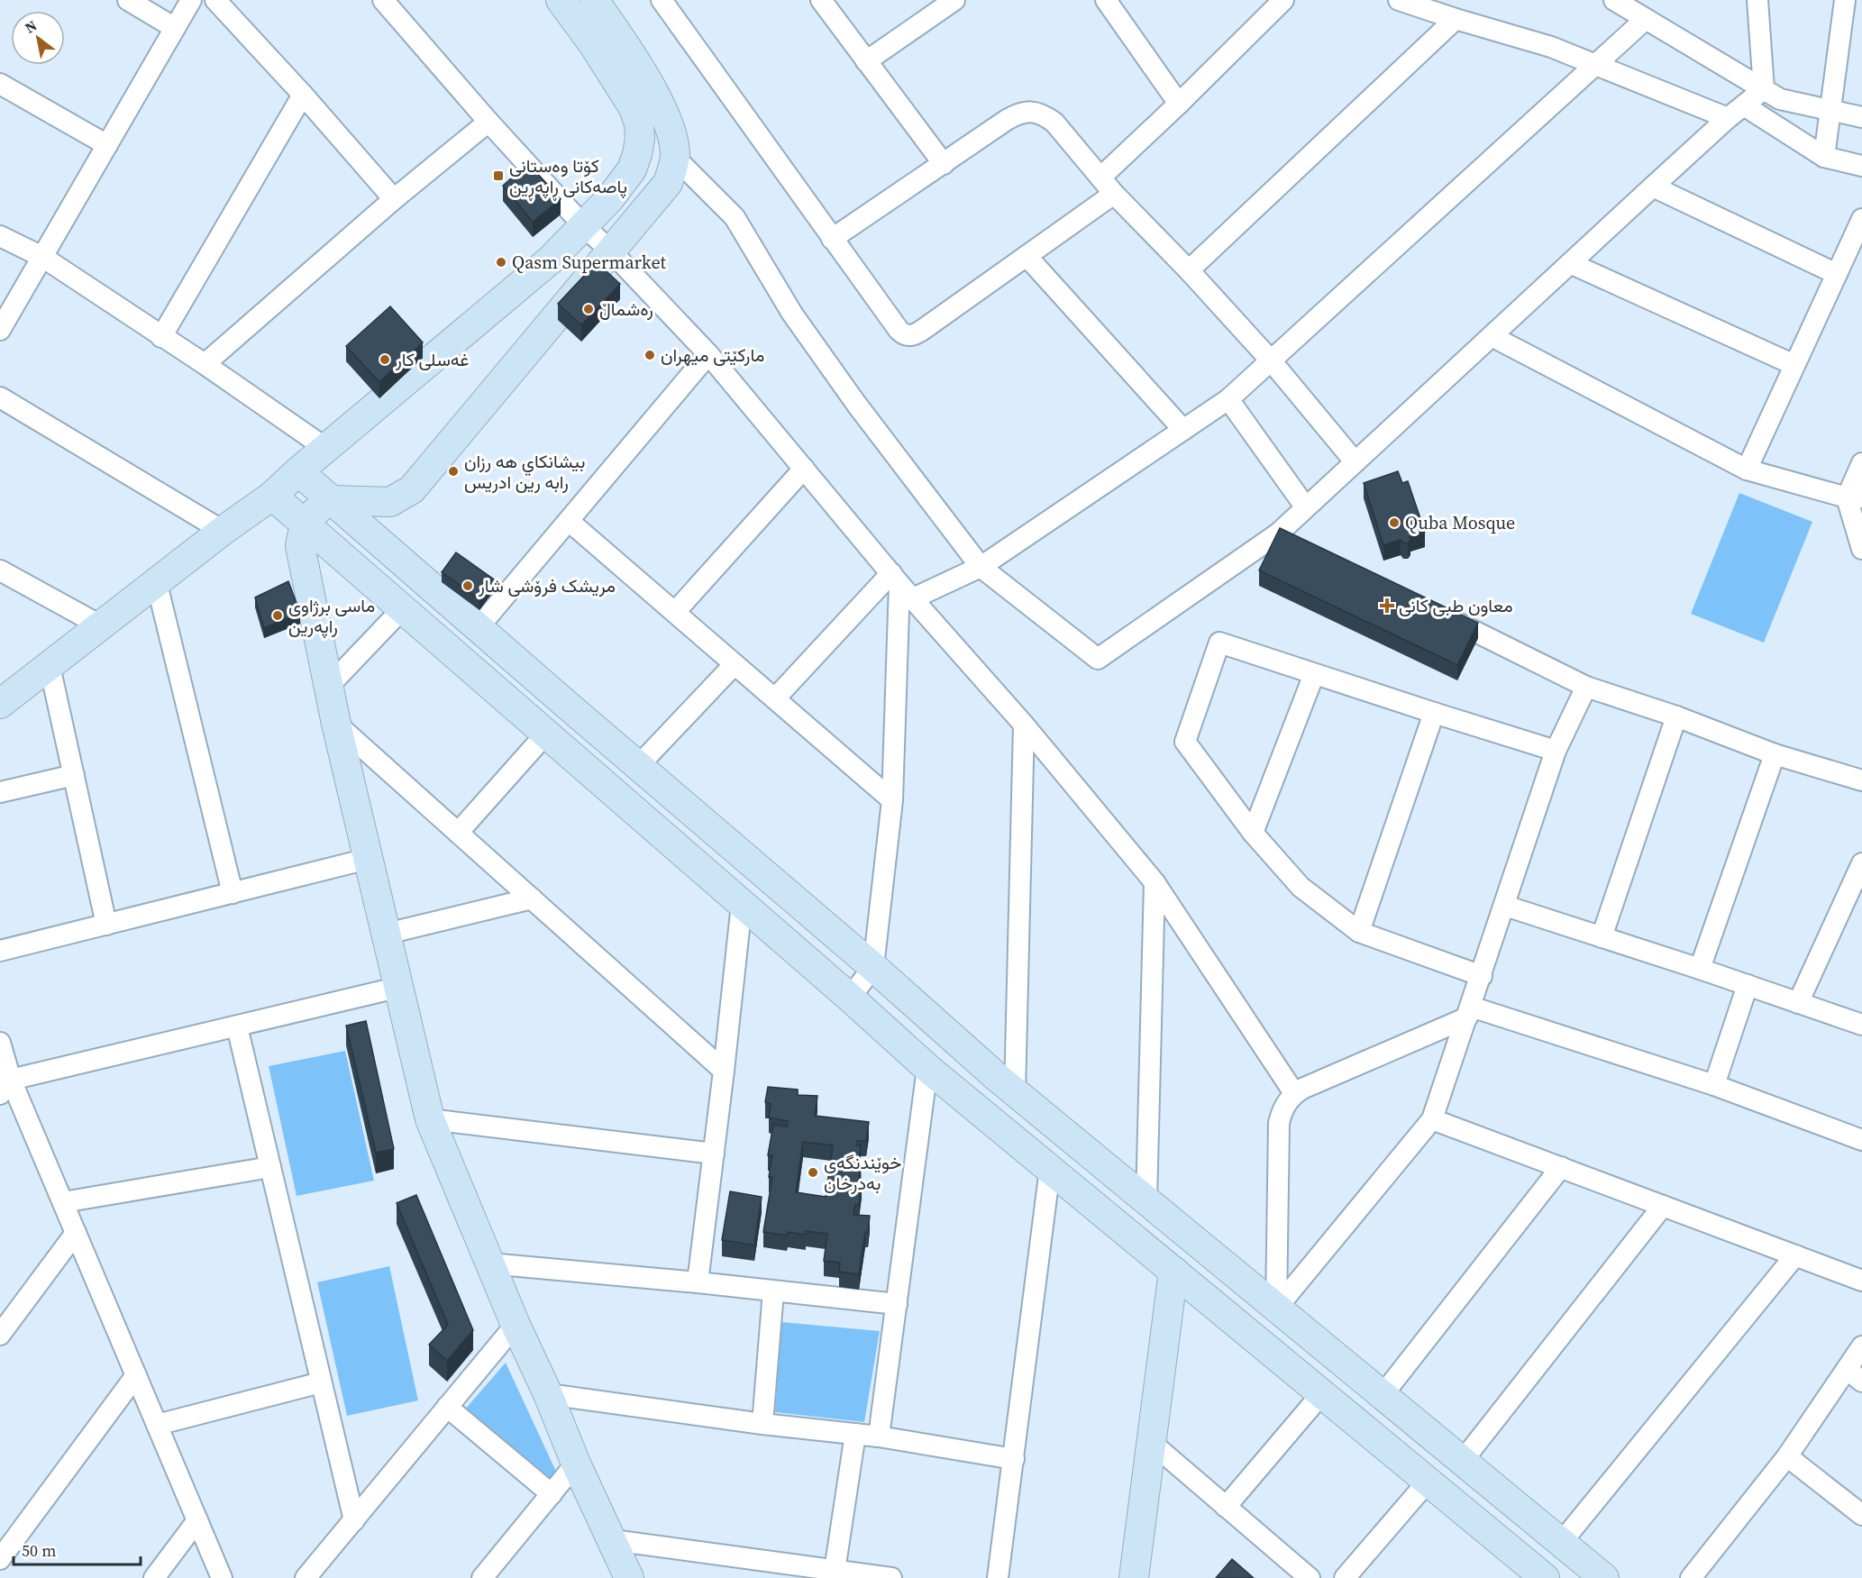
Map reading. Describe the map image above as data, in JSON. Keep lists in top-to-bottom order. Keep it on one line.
{"places":{"transit":["كۆتا وەستانی پاصەکانی ڕاپەڕین"],"other":["Qasm Supermarket","رەشماڵ","مارکێتی میهران","غەسلی کار","بيشانكاي هه رزان رابه رين ادريس","Quba Mosque","مریشک فرۆشی شار","ماسی برژاوی راپەرین","خوێندنگەی بەدرخان"],"health":["معاون طبی کانی"]},"scale_bar":"50 m","north":"top left"}
